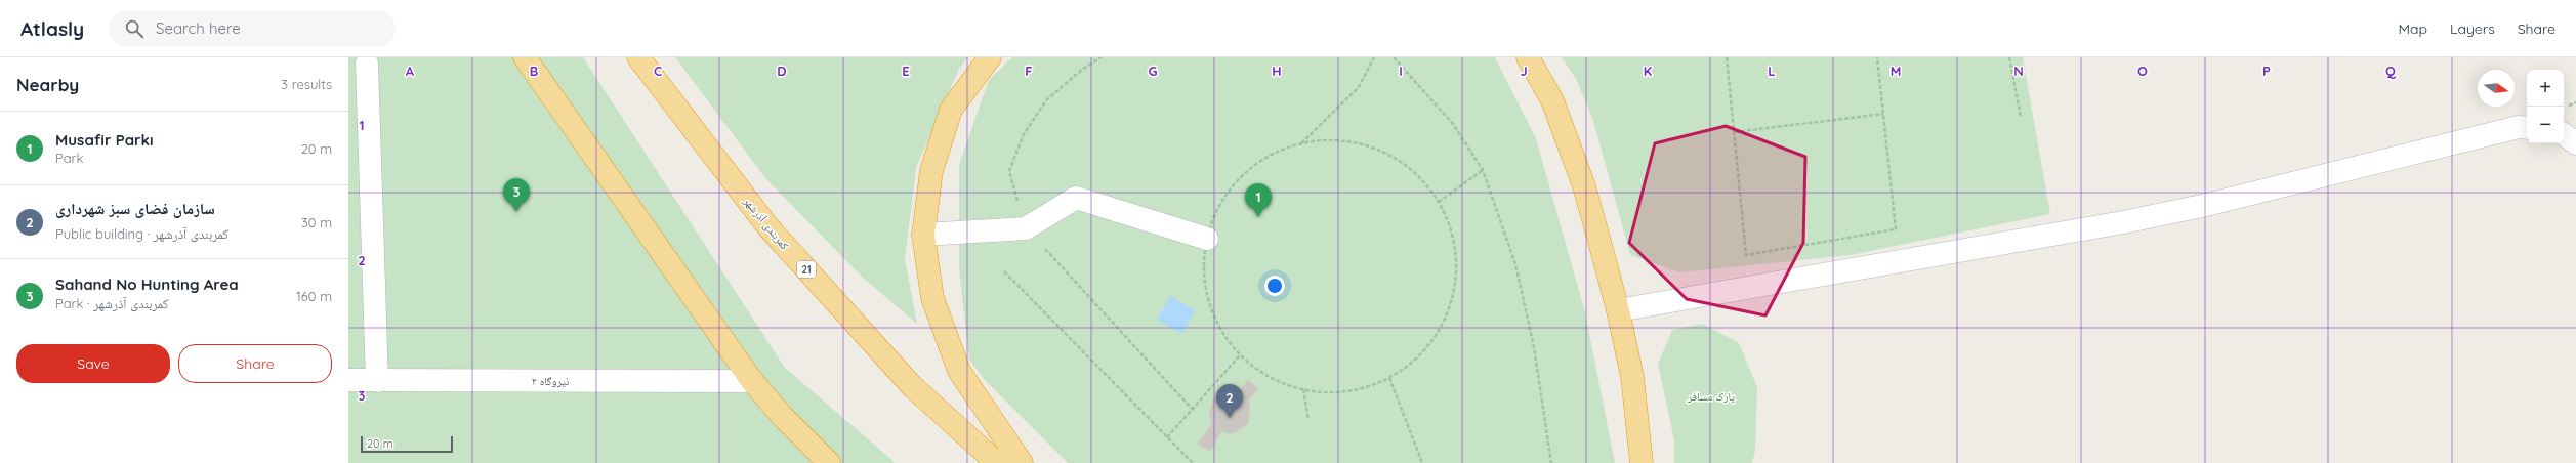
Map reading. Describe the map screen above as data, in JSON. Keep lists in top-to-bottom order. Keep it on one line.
{"streets":{"highway":["کمربندی آذرشهر","21"],"street":["نیروگاه ۲"]},"parks":["پارک مسافر"],"scale_bar":"20 m","north":"right","page":{"header":"Atlasly","search":"Search here","nav":["Map","Layers","Share"],"heading":["Nearby","3 results"],"map_buttons":["+","−"],"list":[{"mark":"1","name":"Musafir Parkı","note":"Park","value":"20 m"},{"mark":"2","name":"سازمان فضای سبز شهرداری","note":"Public building · کمربندی آذرشهر","value":"30 m"},{"mark":"3","name":"Sahand No Hunting Area","note":"Park · کمربندی آذرشهر","value":"160 m"}],"pins":["3","1","2"],"buttons":["Save","Share"],"scale":"20 m"},"grid":{"columns":["A","B","C","D","E","F","G","H","I","J","K","L","M","N","O","P","Q"],"rows":["1","2","3"]}}
